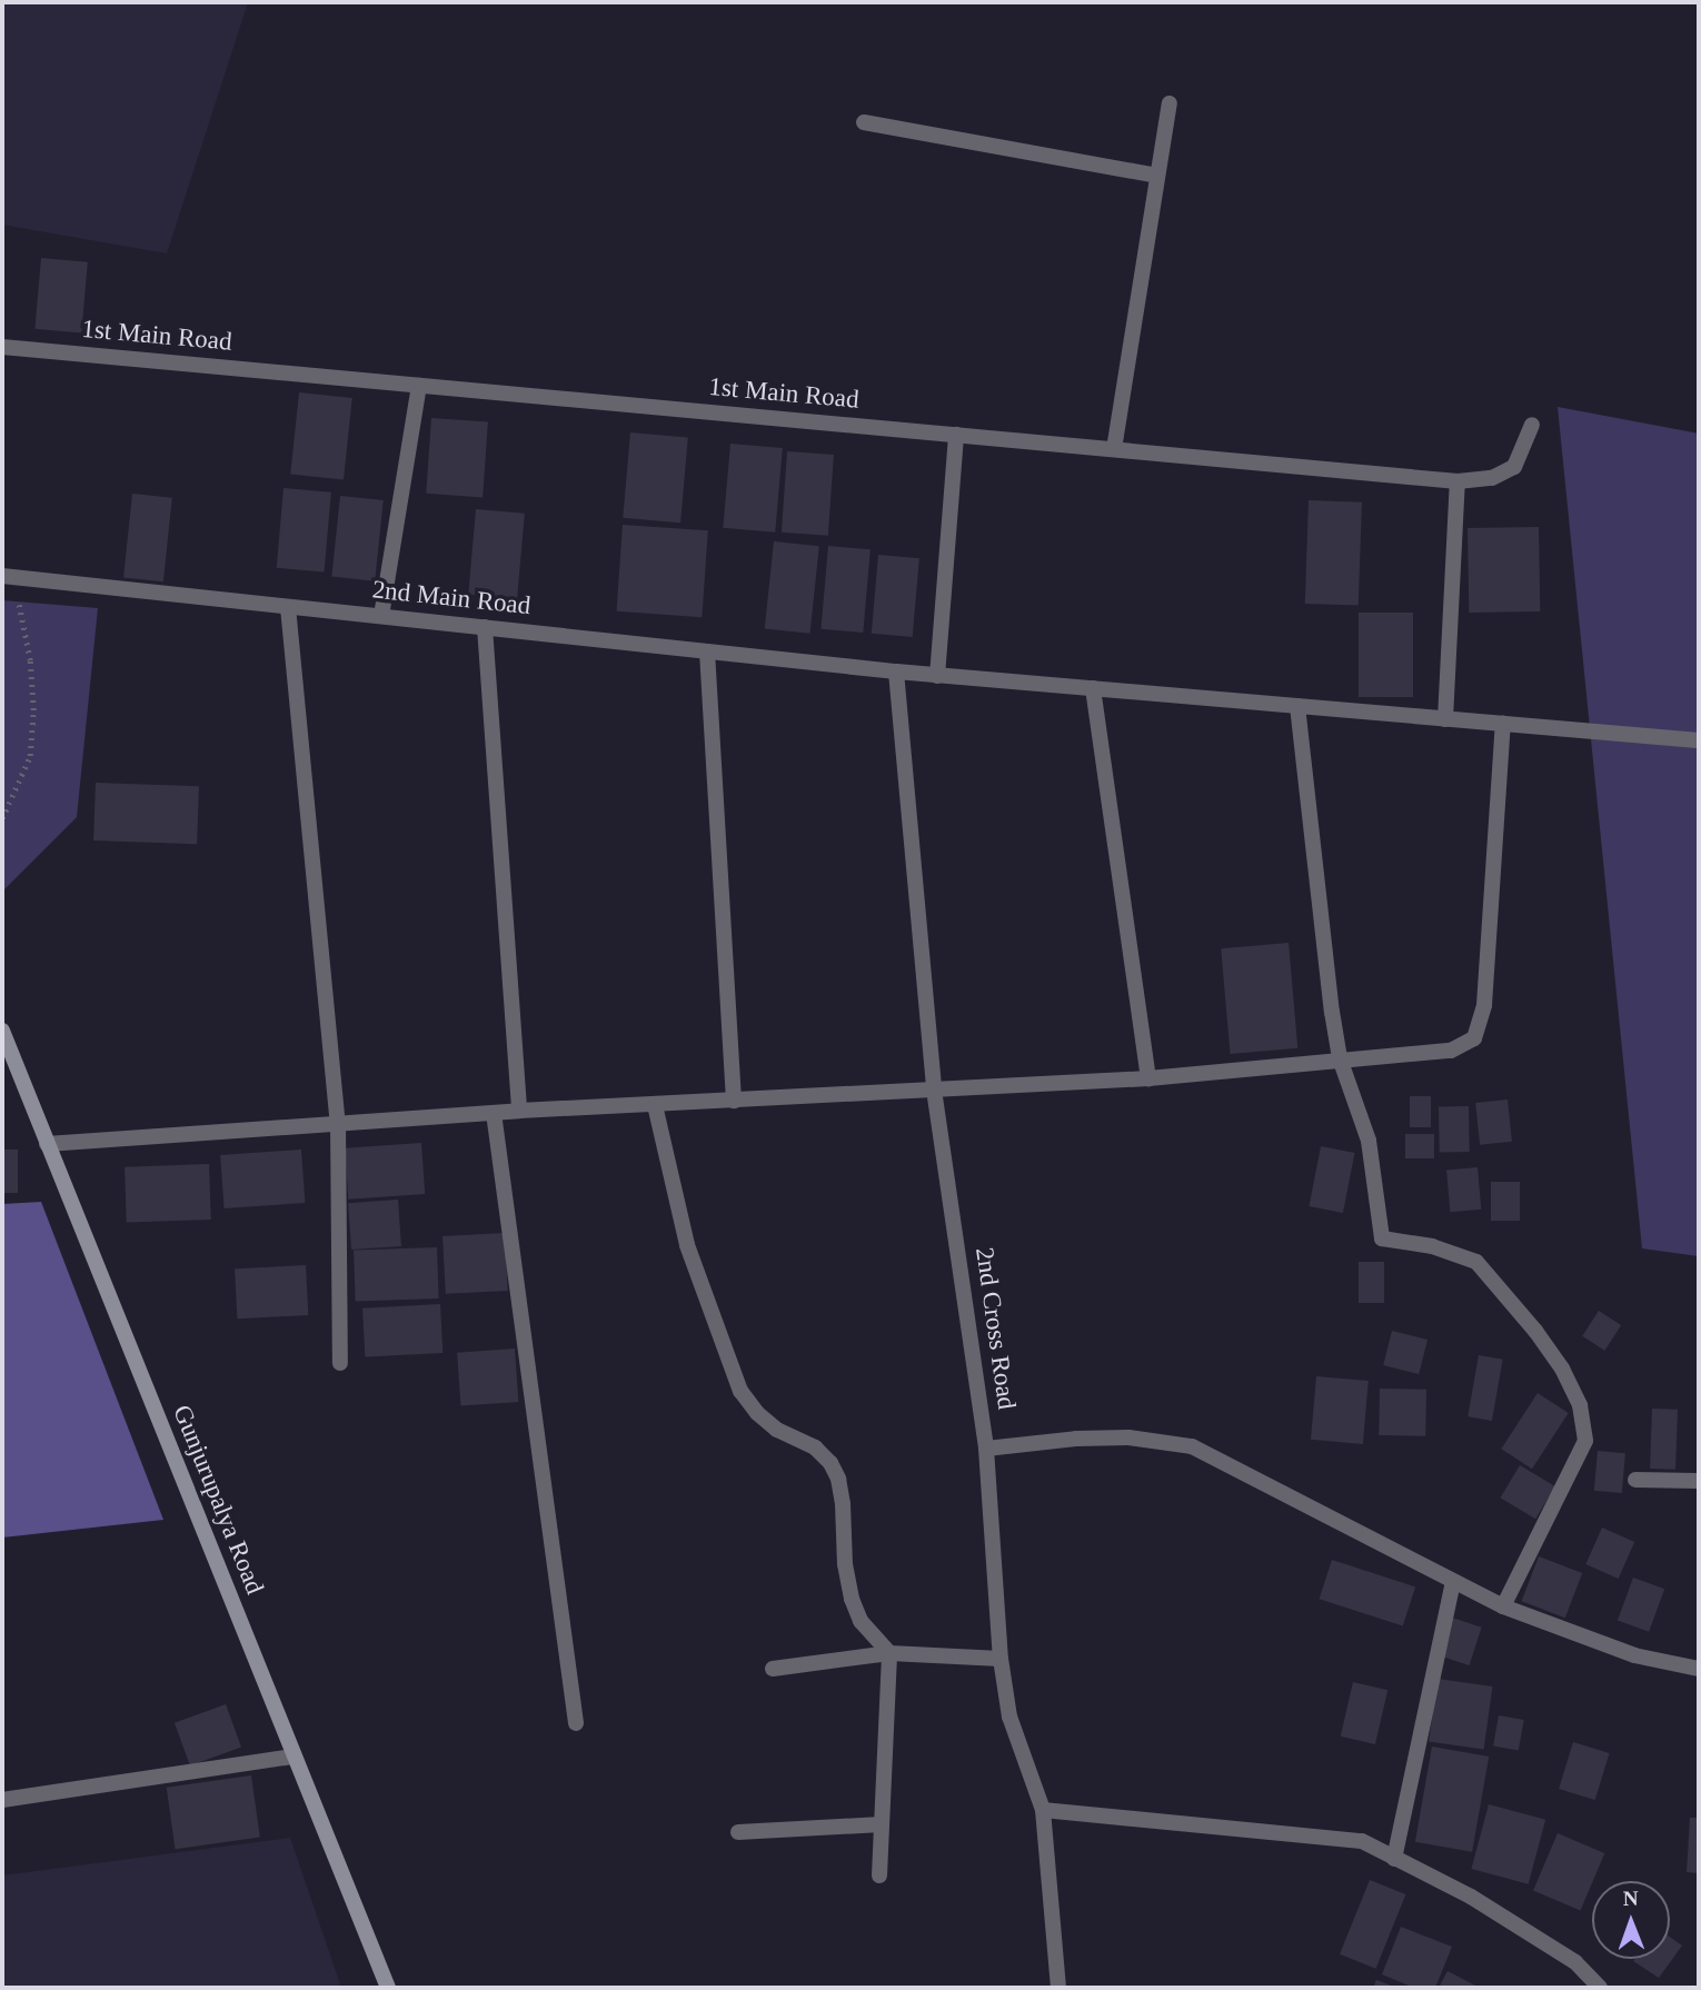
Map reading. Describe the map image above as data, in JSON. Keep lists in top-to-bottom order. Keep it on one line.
{"streets":{"street":["1st Main Road","2nd Main Road","2nd Cross Road","Gunjurupalya Road"]},"crossings":[["2nd Main Road","2nd Cross Road"]],"north":"top"}
